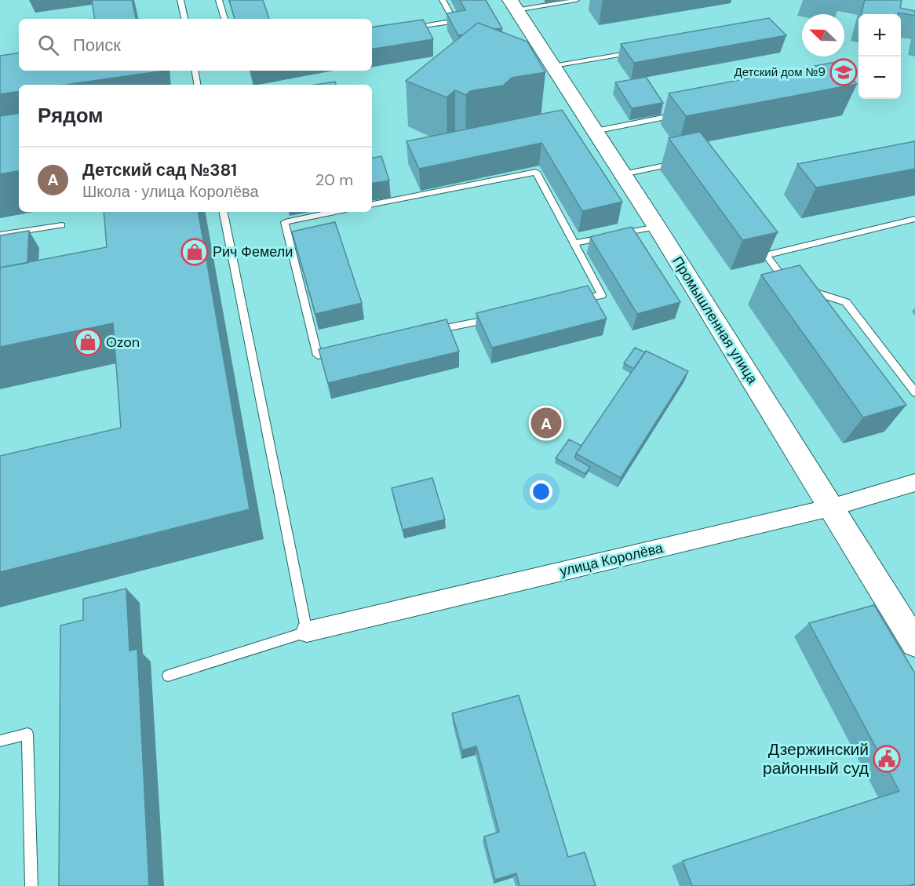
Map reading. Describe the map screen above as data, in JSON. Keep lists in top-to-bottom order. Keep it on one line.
{"streets":{"street":["Промышленная улица","улица Королёва"]},"crossings":[["Промышленная улица","улица Королёва"]],"places":{"school or university":["Детский дом №9"],"shop":["Рич Фемели","Ozon"],"public building":["Дзержинский районный суд"]},"north":"top left","page":{"map_buttons":["+","−"],"search":"Поиск","heading":"Рядом","list":[{"mark":"A","name":"Детский сад №381","note":"Школа · улица Королёва","value":"20 m"}],"pins":"A"}}
